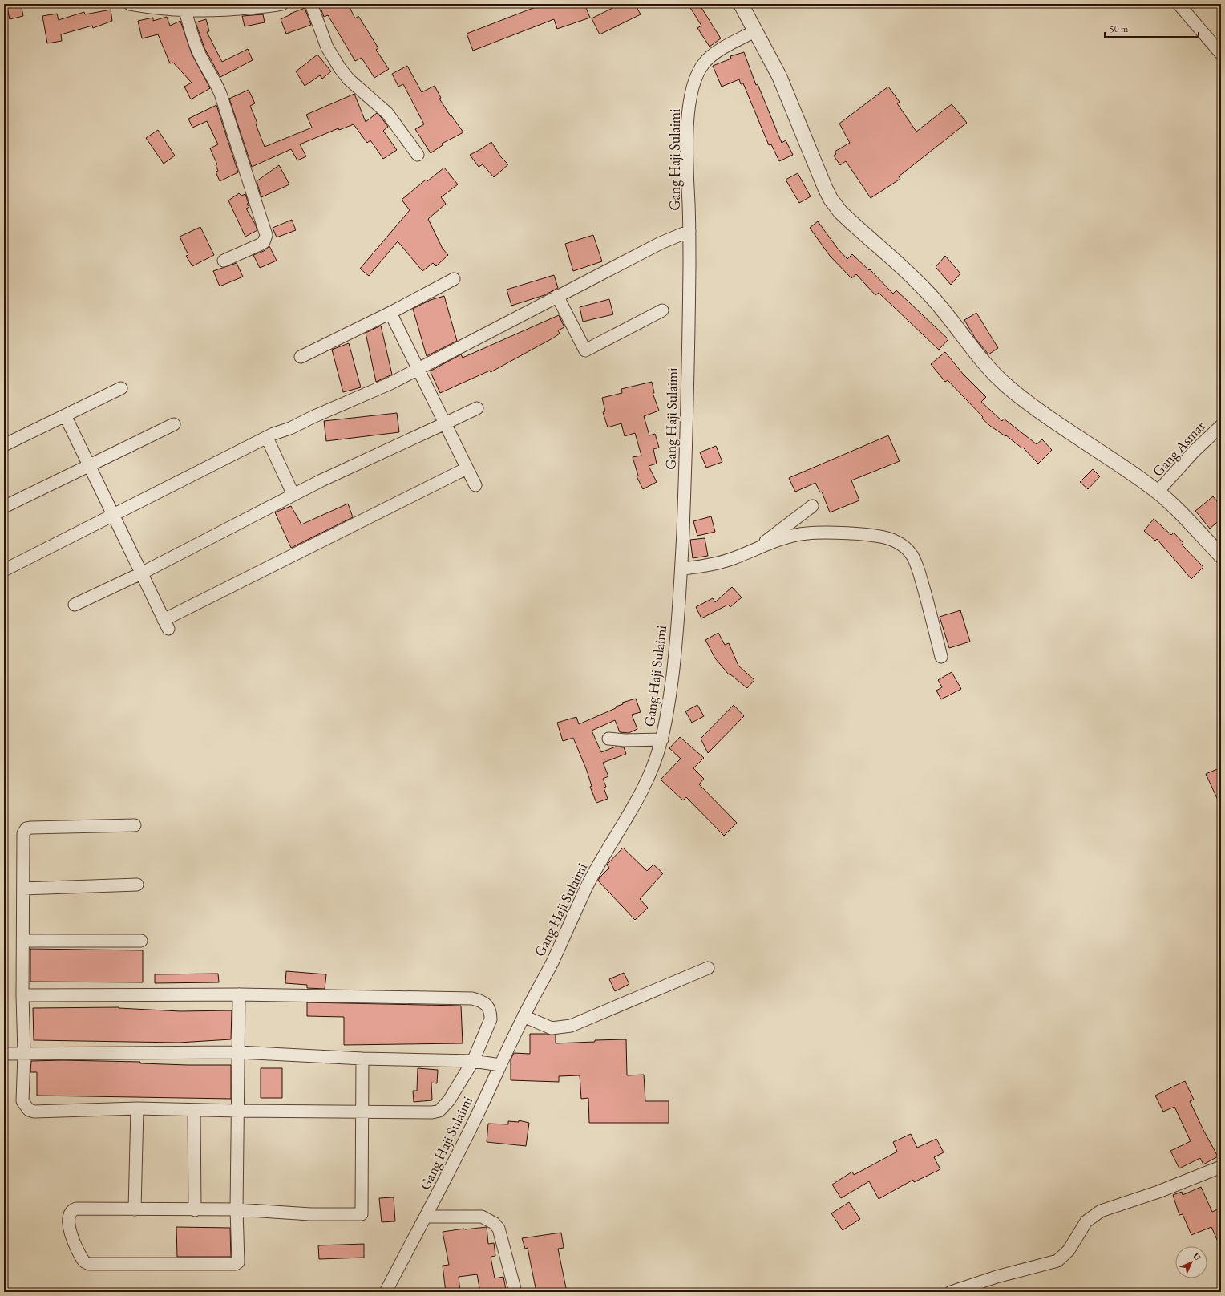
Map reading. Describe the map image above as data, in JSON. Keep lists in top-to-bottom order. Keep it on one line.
{"streets":{"street":["Gang Haji Sulaimi","Gang Asmar"]},"scale_bar":"50 m","north":"top right"}
